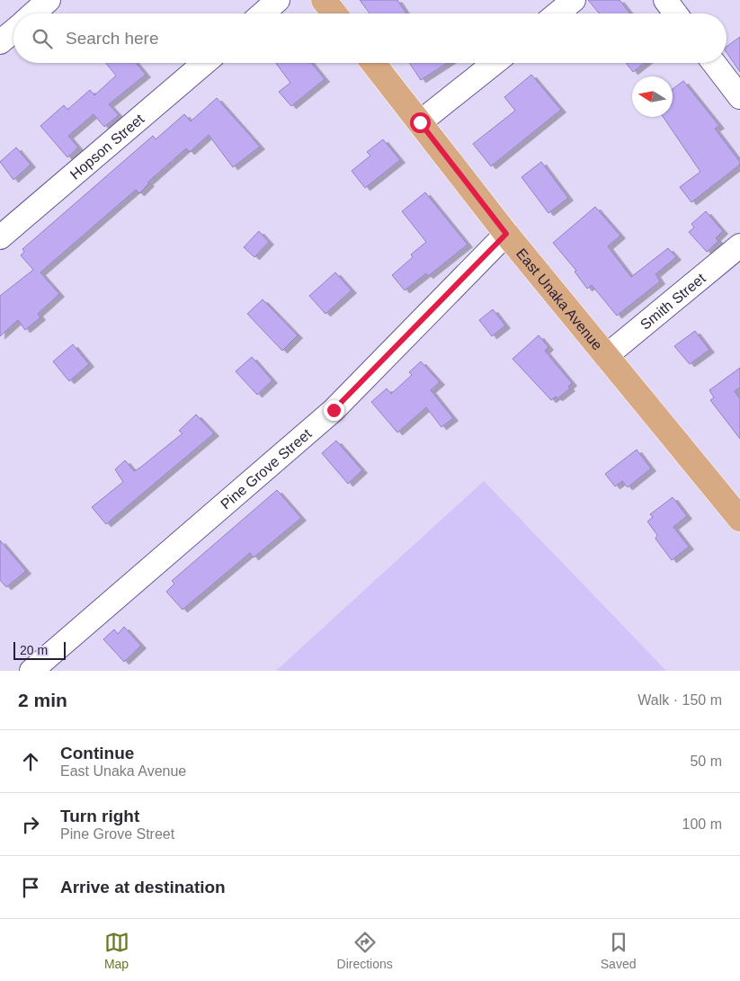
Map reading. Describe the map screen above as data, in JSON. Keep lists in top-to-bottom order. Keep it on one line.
{"streets":{"main road":["East Unaka Avenue"],"street":["Hopson Street","Smith Street","Pine Grove Street"]},"crossings":[["East Unaka Avenue","Smith Street"],["East Unaka Avenue","Pine Grove Street"]],"scale_bar":"20 m","north":"left","page":{"search":"Search here","scale":"20 m","heading":["2 min","Walk · 150 m"],"list":[["Continue","East Unaka Avenue","50 m"],["Turn right","Pine Grove Street","100 m"],"Arrive at destination"],"nav":["Map","Directions","Saved"]}}
